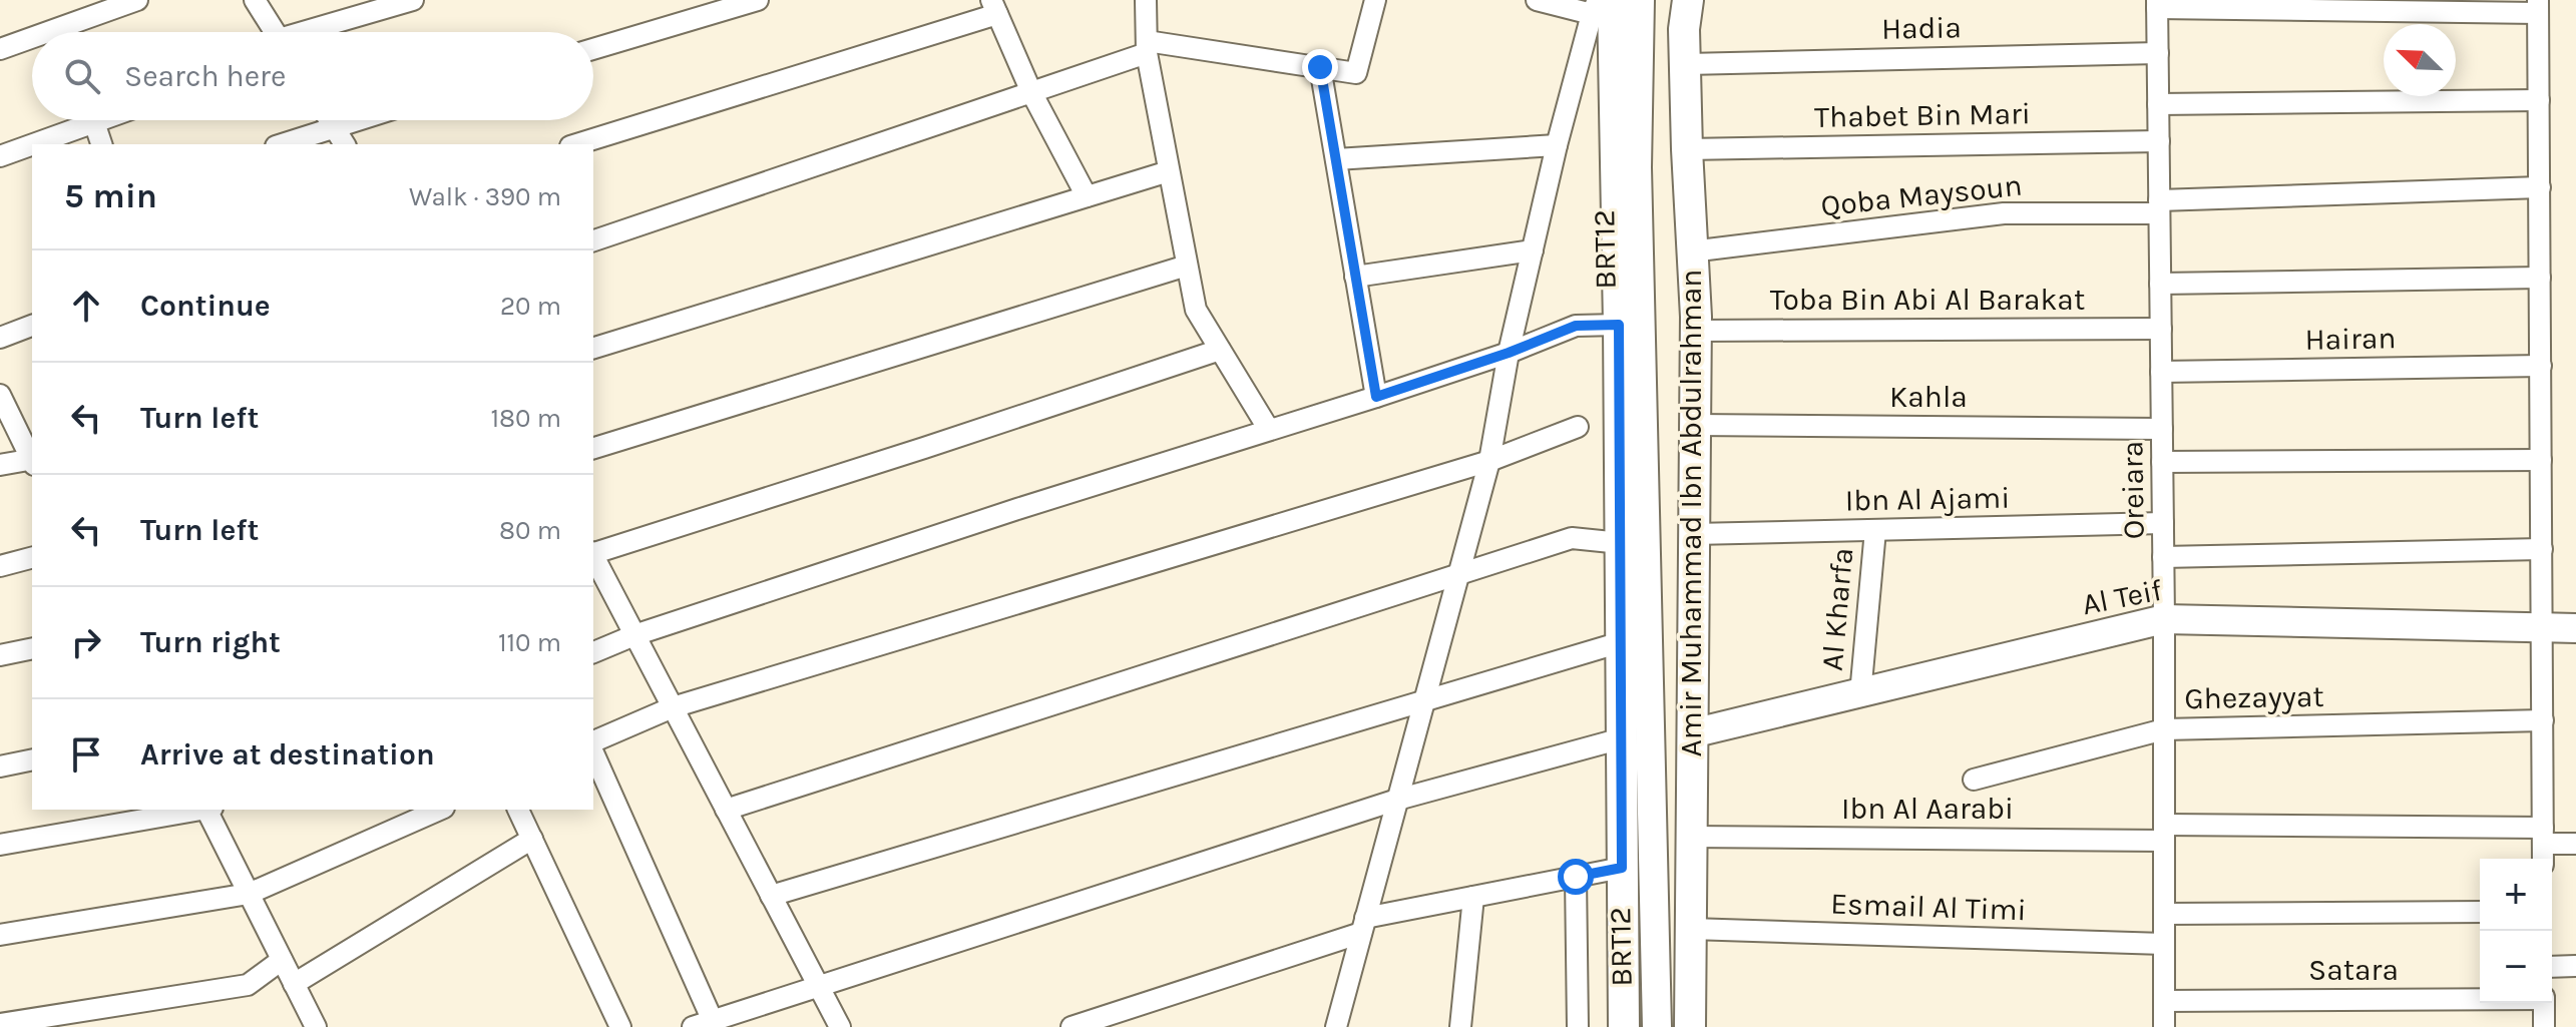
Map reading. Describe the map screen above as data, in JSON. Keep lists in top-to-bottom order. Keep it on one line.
{"streets":{"main road":["BRT12","Amir Muhammad Ibn Abdulrahman","Al Teif"],"street":["Hadia","Thabet Bin Mari","Qoba Maysoun","Toba Bin Abi Al Barakat","Hairan","Kahla","Oreiara","Ibn Al Ajami","Al Kharfa","Ghezayyat","Ibn Al Aarabi","Esmail Al Timi","Satara"]},"crossings":[["Hadia","Oreiara"],["Hadia","Amir Muhammad Ibn Abdulrahman"],["Thabet Bin Mari","Oreiara"],["Thabet Bin Mari","Amir Muhammad Ibn Abdulrahman"],["Qoba Maysoun","Oreiara"],["Qoba Maysoun","Amir Muhammad Ibn Abdulrahman"],["Toba Bin Abi Al Barakat","Oreiara"],["Toba Bin Abi Al Barakat","Amir Muhammad Ibn Abdulrahman"],["Hairan","Oreiara"],["Kahla","Oreiara"],["Kahla","Amir Muhammad Ibn Abdulrahman"],["Oreiara","Ibn Al Ajami"],["Oreiara","Al Teif"],["Oreiara","Ghezayyat"],["Oreiara","Ibn Al Aarabi"],["Oreiara","Esmail Al Timi"],["Oreiara","Satara"],["Ibn Al Ajami","Amir Muhammad Ibn Abdulrahman"],["Ibn Al Ajami","Al Kharfa"],["Amir Muhammad Ibn Abdulrahman","Al Teif"],["Amir Muhammad Ibn Abdulrahman","Ibn Al Aarabi"],["Amir Muhammad Ibn Abdulrahman","Esmail Al Timi"],["Al Teif","Al Kharfa"]],"north":"top left","page":{"search":"Search here","heading":["5 min","Walk · 390 m"],"list":[["Continue","20 m"],["Turn left","180 m"],["Turn left","80 m"],["Turn right","110 m"],"Arrive at destination"],"map_buttons":["+","−"]}}
